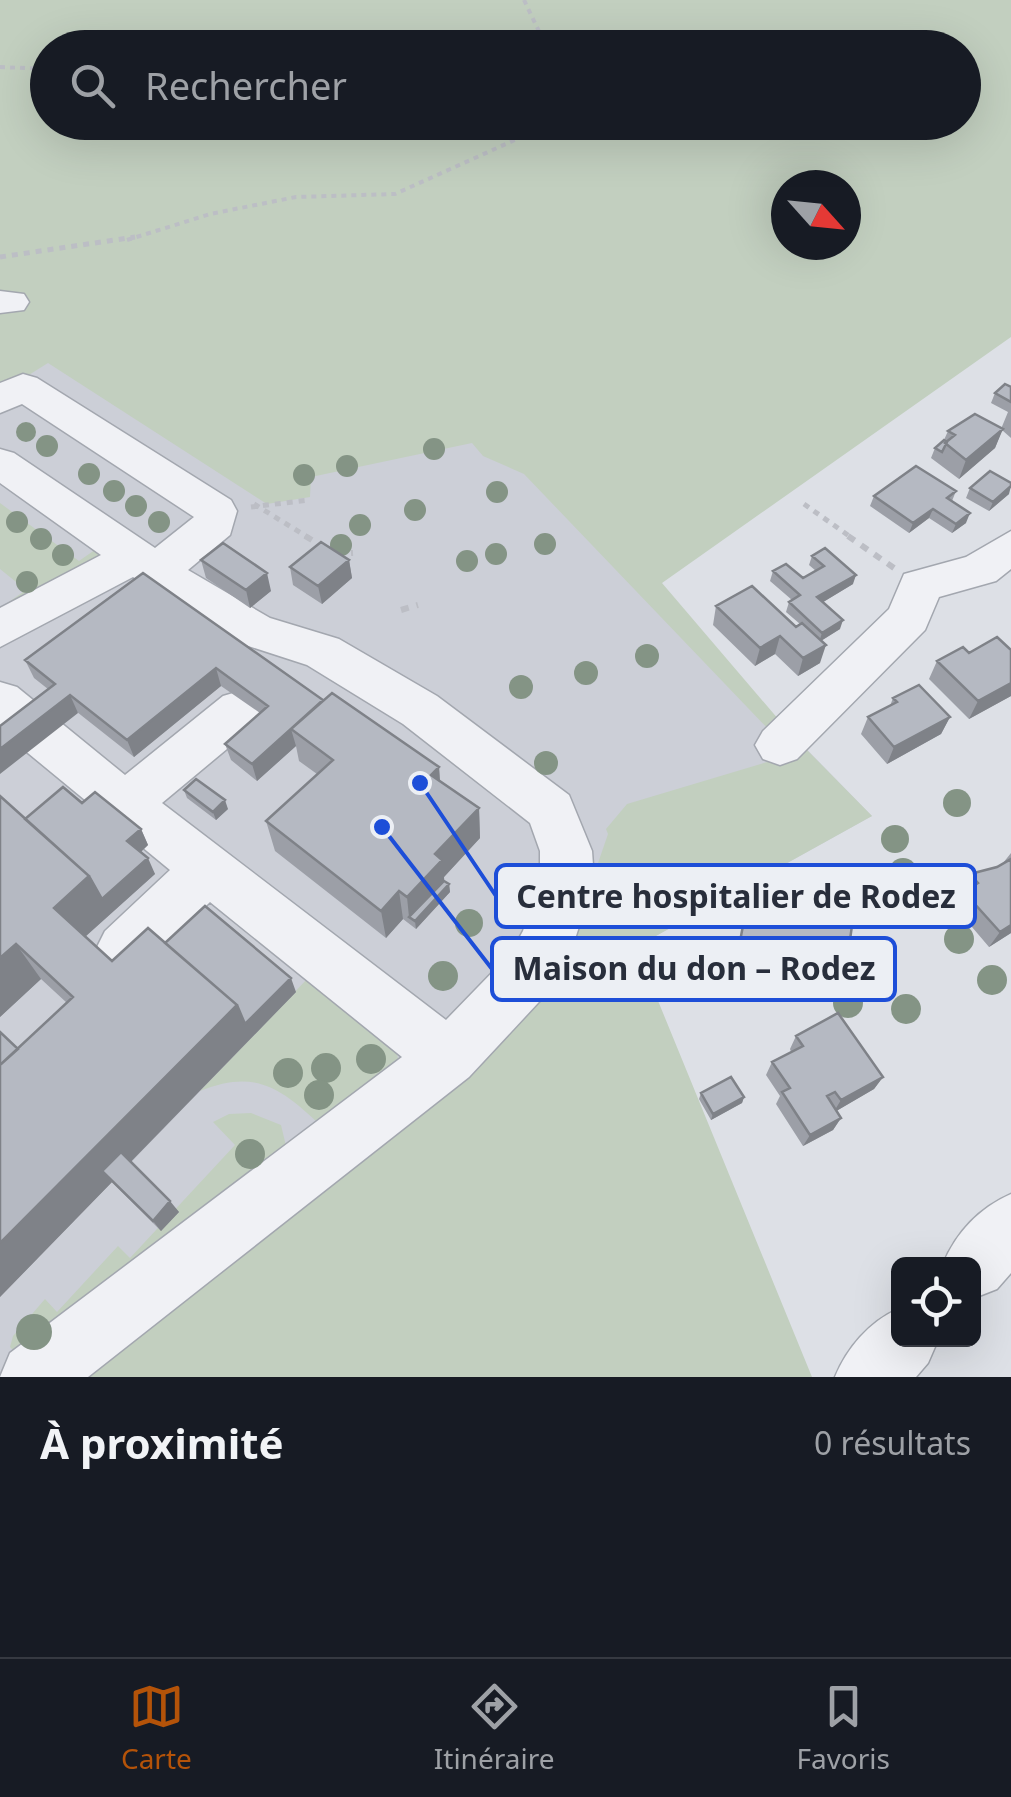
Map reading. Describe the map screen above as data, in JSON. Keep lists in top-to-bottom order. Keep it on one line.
{"places":["Centre hospitalier de Rodez","Maison du don – Rodez"],"north":"bottom right","page":{"search":"Rechercher","heading":["À proximité","0 résultats"],"nav":["Carte","Itinéraire","Favoris"]}}
